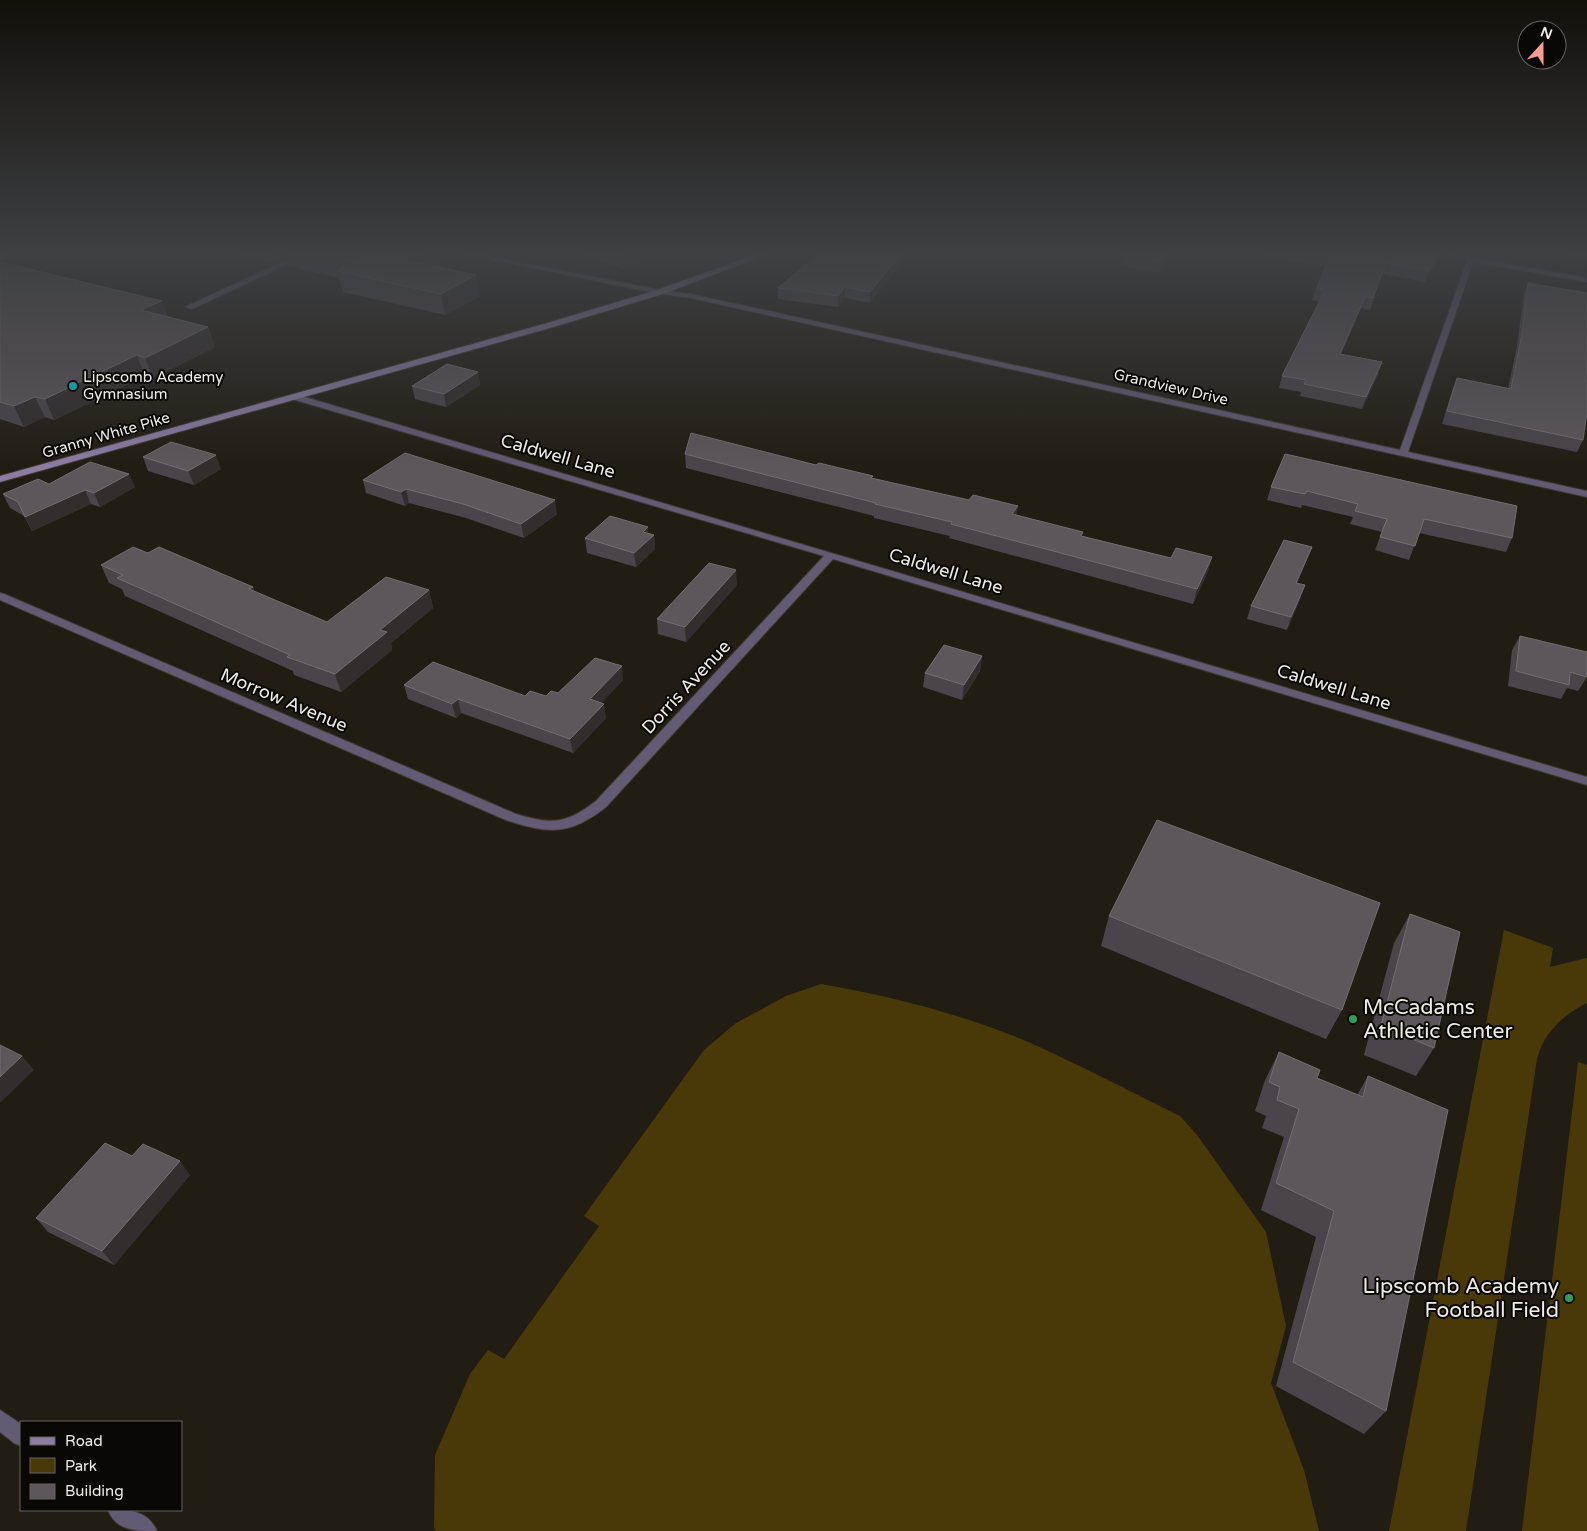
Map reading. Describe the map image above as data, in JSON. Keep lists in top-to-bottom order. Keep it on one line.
{"streets":{"main road":["Granny White Pike"],"street":["Grandview Drive","Caldwell Lane","Dorris Avenue","Morrow Avenue"]},"crossings":[["Granny White Pike","Caldwell Lane"],["Caldwell Lane","Dorris Avenue"],["Dorris Avenue","Morrow Avenue"]],"places":["Lipscomb Academy Gymnasium","McCadams Athletic Center","Lipscomb Academy Football Field"],"legend":["Road","Park","Building"],"north":"top"}
